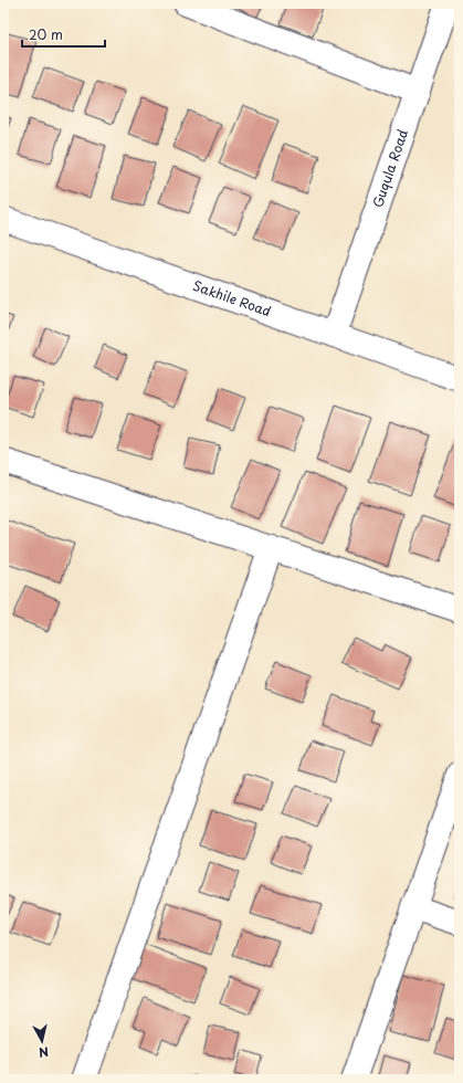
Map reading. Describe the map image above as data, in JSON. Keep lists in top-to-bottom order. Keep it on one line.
{"streets":{"street":["Guqula Road","Sakhile Road"]},"crossings":[["Guqula Road","Sakhile Road"]],"scale_bar":"20 m","north":"bottom"}
